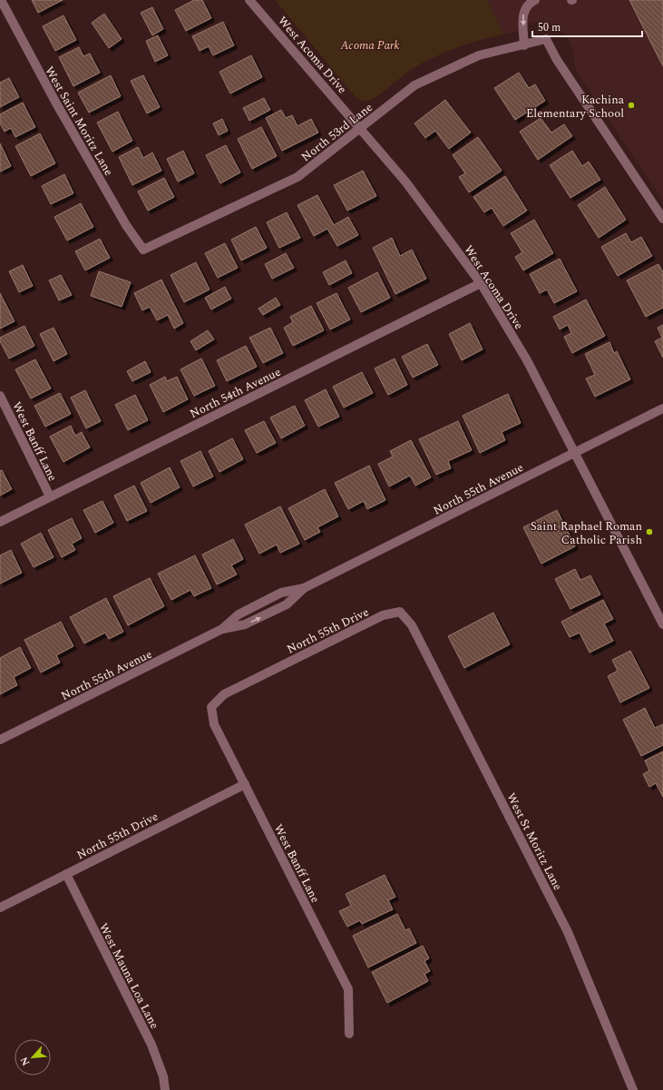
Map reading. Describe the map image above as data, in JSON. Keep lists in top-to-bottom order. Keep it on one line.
{"streets":{"street":["West Acoma Drive","West Saint Moritz Lane","North 53rd Lane","North 54th Avenue","West Banff Lane","North 55th Avenue","North 55th Drive","West St Moritz Lane","West Mauna Loa Lane"]},"crossings":[["West Acoma Drive","North 53rd Lane"],["West Acoma Drive","North 54th Avenue"],["West Acoma Drive","North 55th Avenue"],["West Saint Moritz Lane","North 53rd Lane"],["North 54th Avenue","West Banff Lane"],["West Banff Lane","North 55th Drive"],["North 55th Drive","West St Moritz Lane"],["North 55th Drive","West Mauna Loa Lane"]],"parks":["Acoma Park"],"places":["Kachina Elementary School","Saint Raphael Roman Catholic Parish"],"scale_bar":"50 m","north":"bottom left"}
